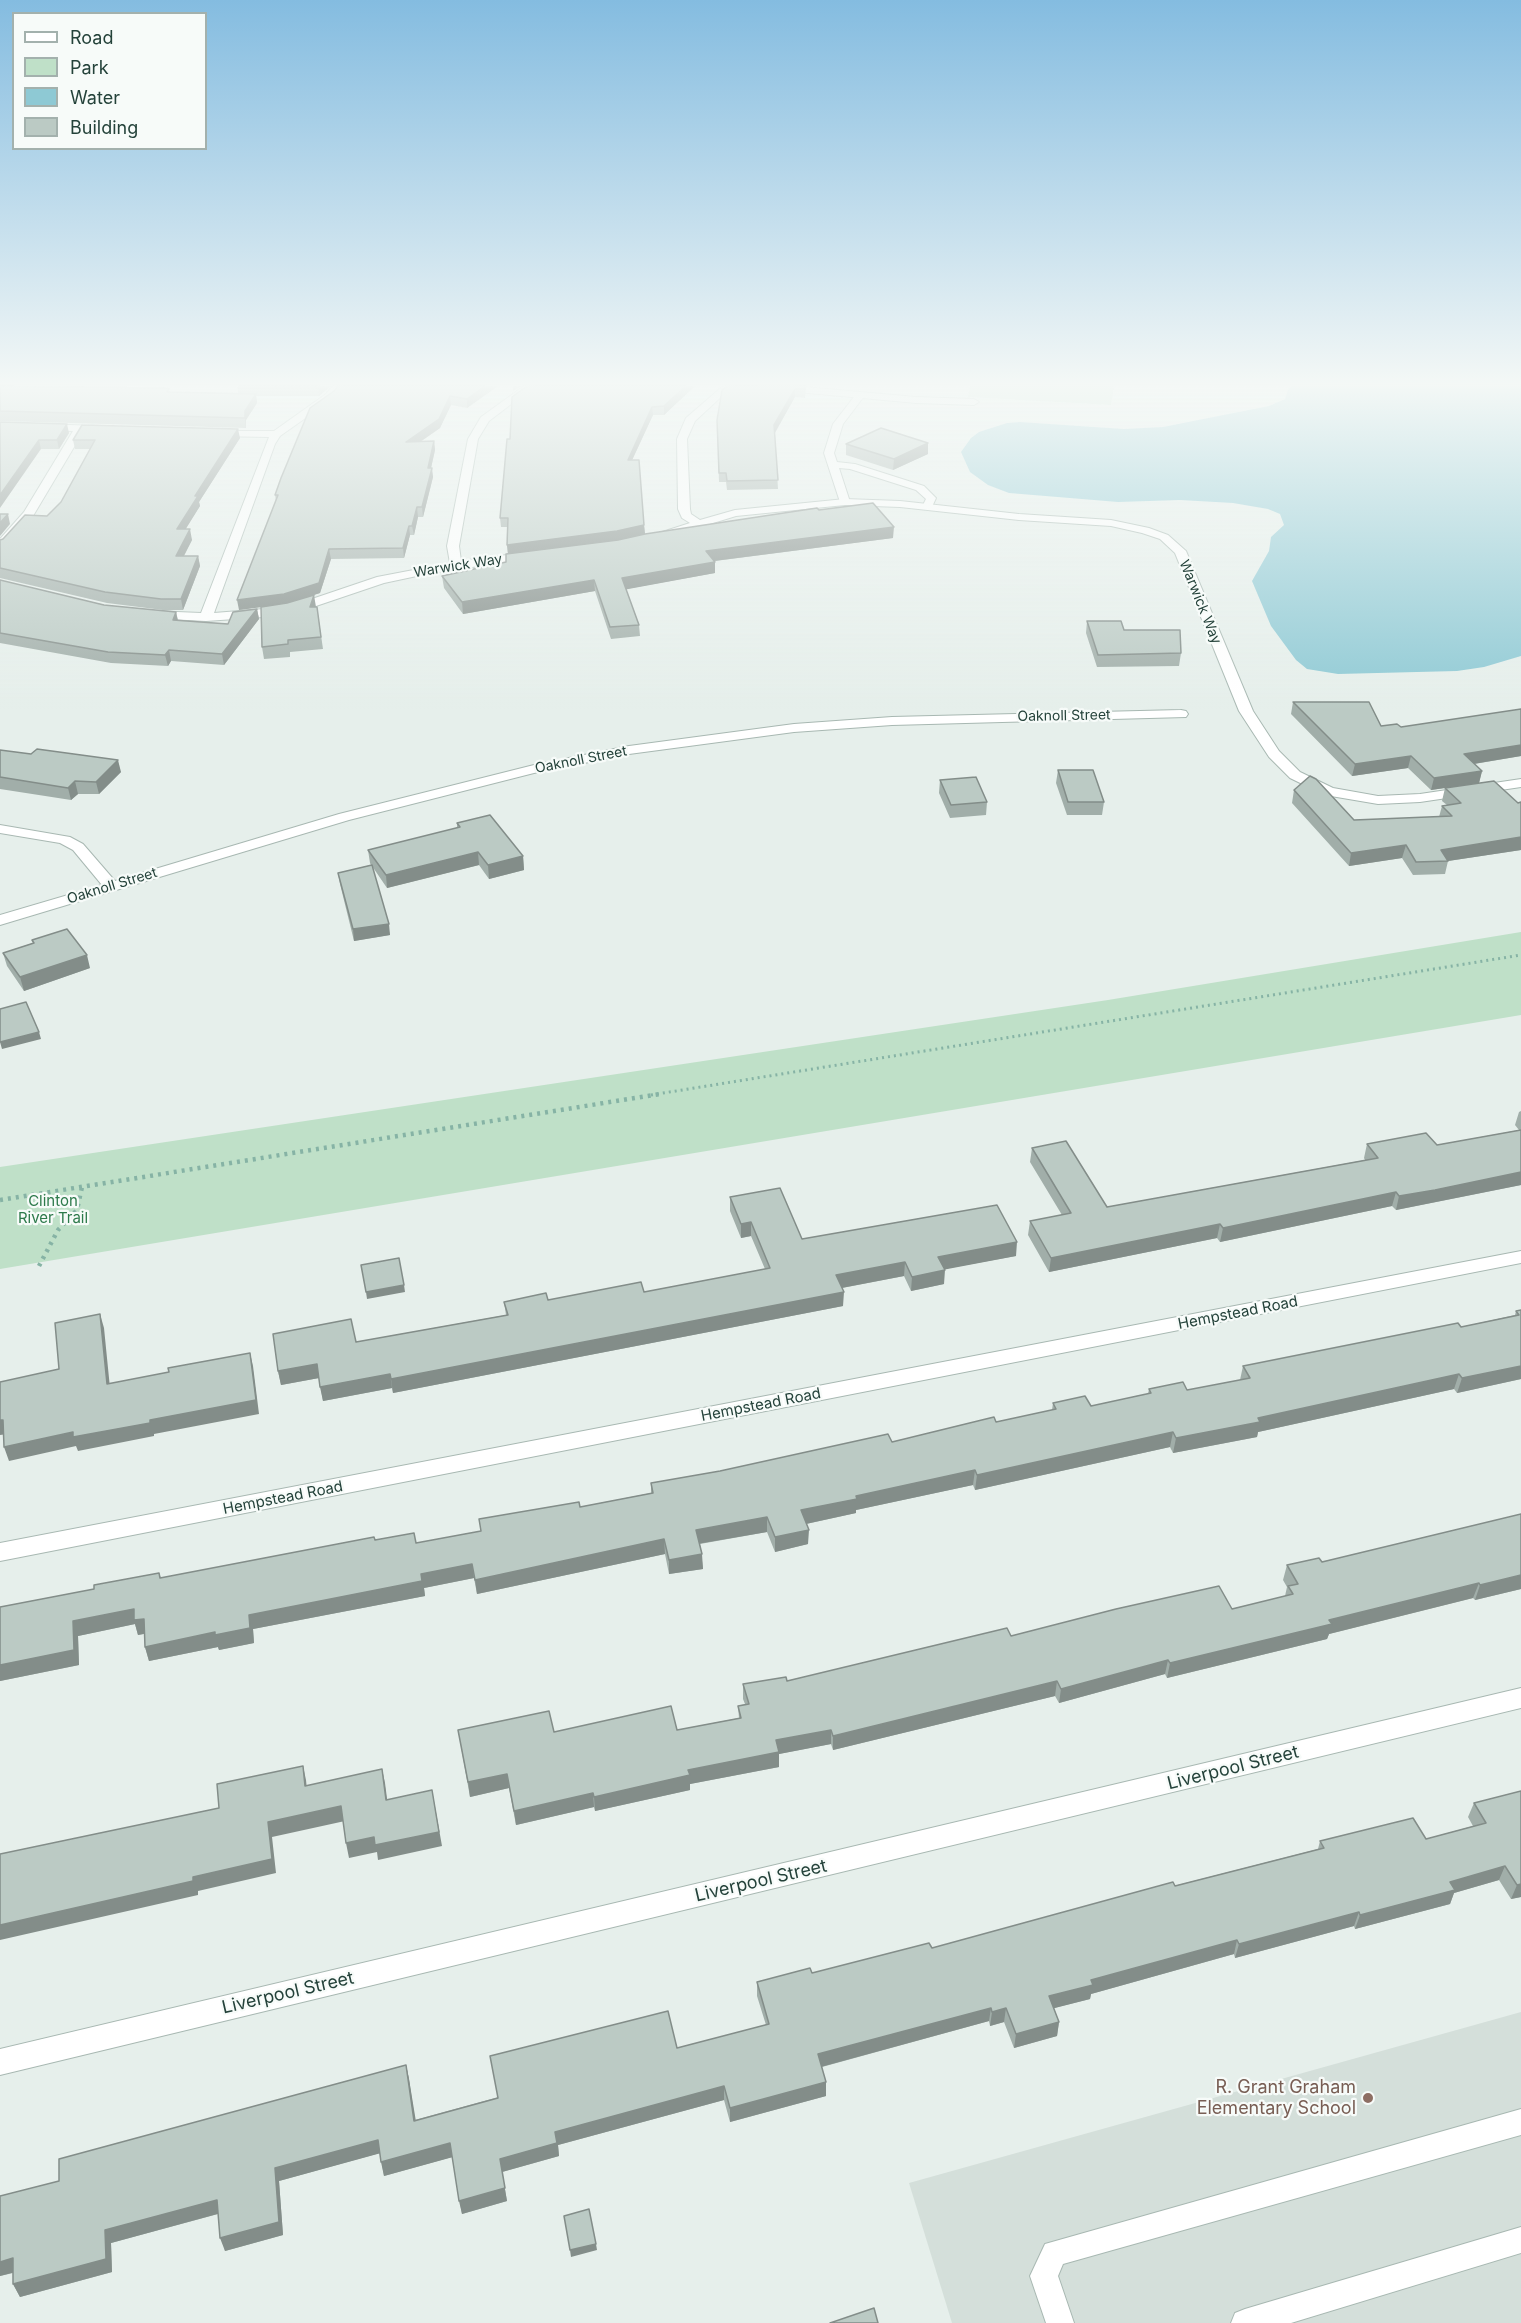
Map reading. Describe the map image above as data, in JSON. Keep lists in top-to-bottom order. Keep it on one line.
{"streets":{"street":["Warwick Way","Oaknoll Street","Hempstead Road","Liverpool Street"]},"parks":["Clinton River Trail"],"places":["R. Grant Graham Elementary School"],"legend":["Road","Park","Water","Building"]}
